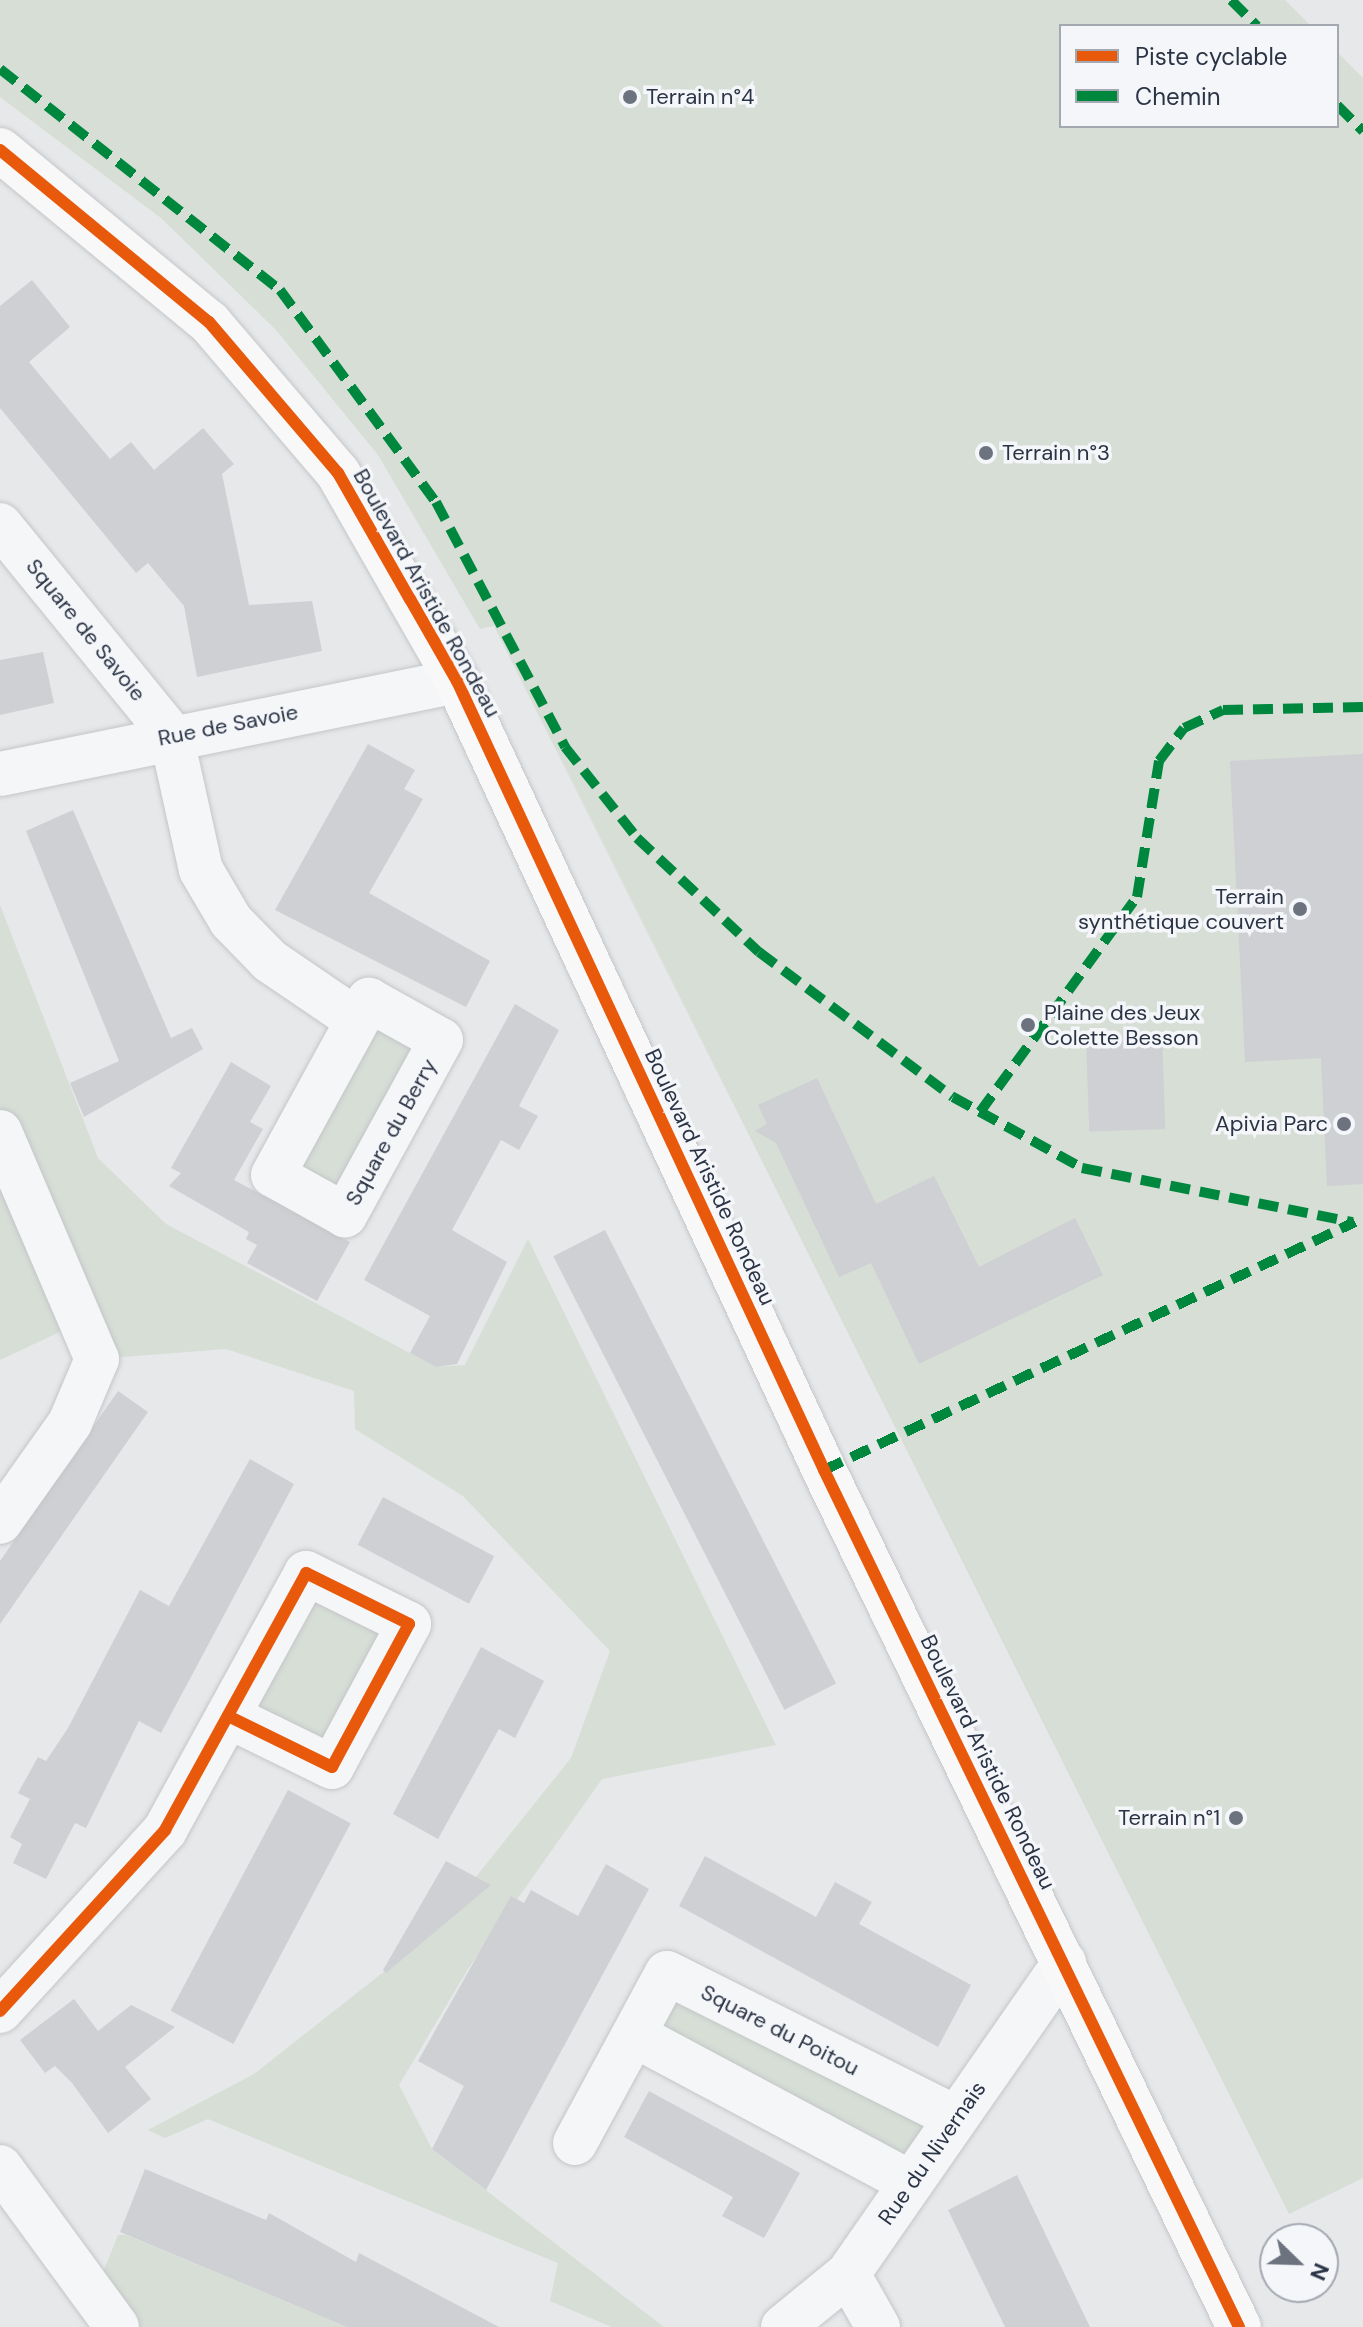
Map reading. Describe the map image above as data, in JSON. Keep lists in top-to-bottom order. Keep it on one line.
{"streets":{"street":["Boulevard Aristide Rondeau","Square de Savoie","Rue de Savoie","Square du Berry","Square du Poitou","Rue du Nivernais"]},"crossings":[["Boulevard Aristide Rondeau","Rue de Savoie"],["Boulevard Aristide Rondeau","Rue du Nivernais"],["Square de Savoie","Rue de Savoie"],["Square du Poitou","Rue du Nivernais"]],"places":["Terrain n°4","Terrain n°3","Terrain synthétique couvert","Plaine des Jeux Colette Besson","Apivia Parc","Terrain n°1"],"legend":["Piste cyclable","Chemin"],"north":"bottom right"}
